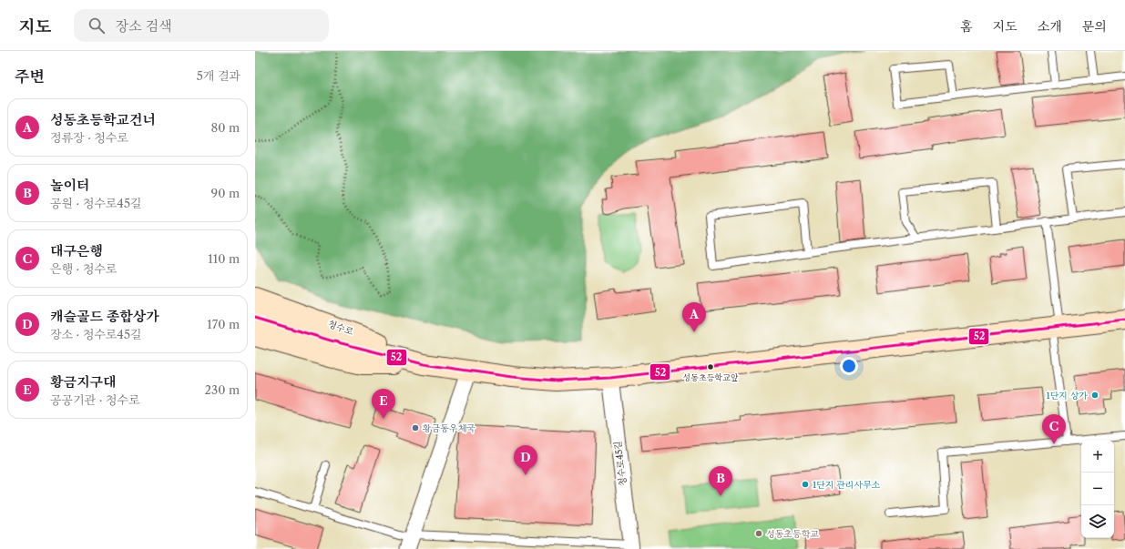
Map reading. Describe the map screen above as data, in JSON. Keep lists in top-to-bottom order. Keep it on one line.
{"streets":{"main road":["청수로"],"street":["청수로45길"]},"crossings":[["청수로","청수로45길"]],"places":["성동초등학교앞","1단지 상가","황금동우체국","1단지 관리사무소","성동초등학교"],"lines":["transit line 52"],"page":{"header":"지도","search":"장소 검색","nav":["홈","지도","소개","문의"],"heading":["주변","5개 결과"],"list":[{"mark":"A","name":"성동초등학교건너","note":"정류장 · 청수로","value":"80 m"},{"mark":"B","name":"놀이터","note":"공원 · 청수로45길","value":"90 m"},{"mark":"C","name":"대구은행","note":"은행 · 청수로","value":"110 m"},{"mark":"D","name":"캐슬골드 종합상가","note":"장소 · 청수로45길","value":"170 m"},{"mark":"E","name":"황금지구대","note":"공공기관 · 청수로","value":"230 m"}],"pins":["A","E","C","D","B"],"map_buttons":["+","−"]}}
